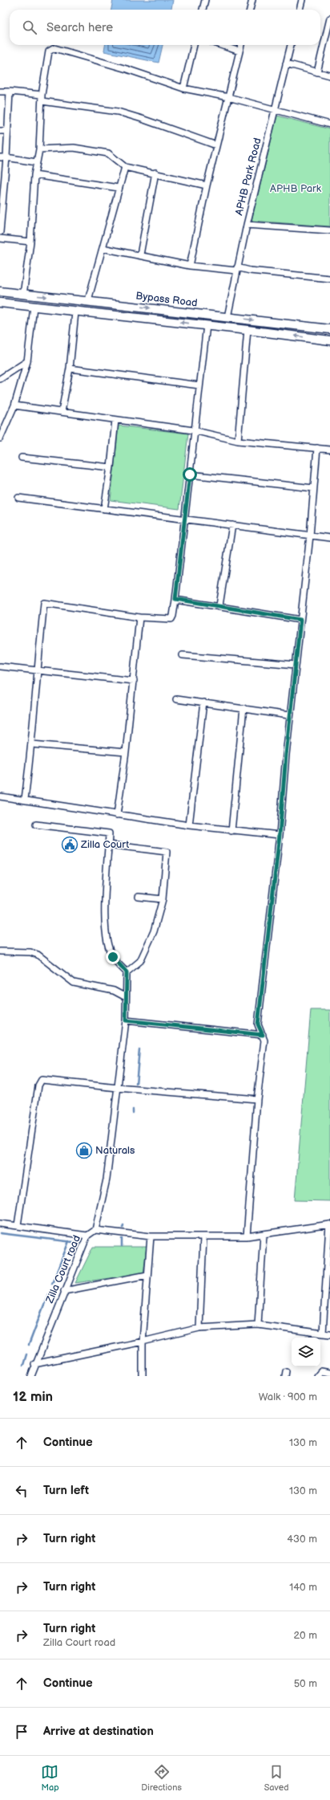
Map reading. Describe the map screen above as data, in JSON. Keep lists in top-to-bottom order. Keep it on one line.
{"streets":{"main road":["Bypass Road"],"street":["APHB Park Road","Zilla Court road"]},"crossings":[["APHB Park Road","Bypass Road"]],"parks":["APHB Park"],"places":{"public building":["Zilla Court"],"shop":["Naturals"]},"page":{"search":"Search here","heading":["12 min","Walk · 900 m"],"list":[["Continue","130 m"],["Turn left","130 m"],["Turn right","430 m"],["Turn right","140 m"],["Turn right","Zilla Court road","20 m"],["Continue","50 m"],"Arrive at destination"],"nav":["Map","Directions","Saved"]}}
